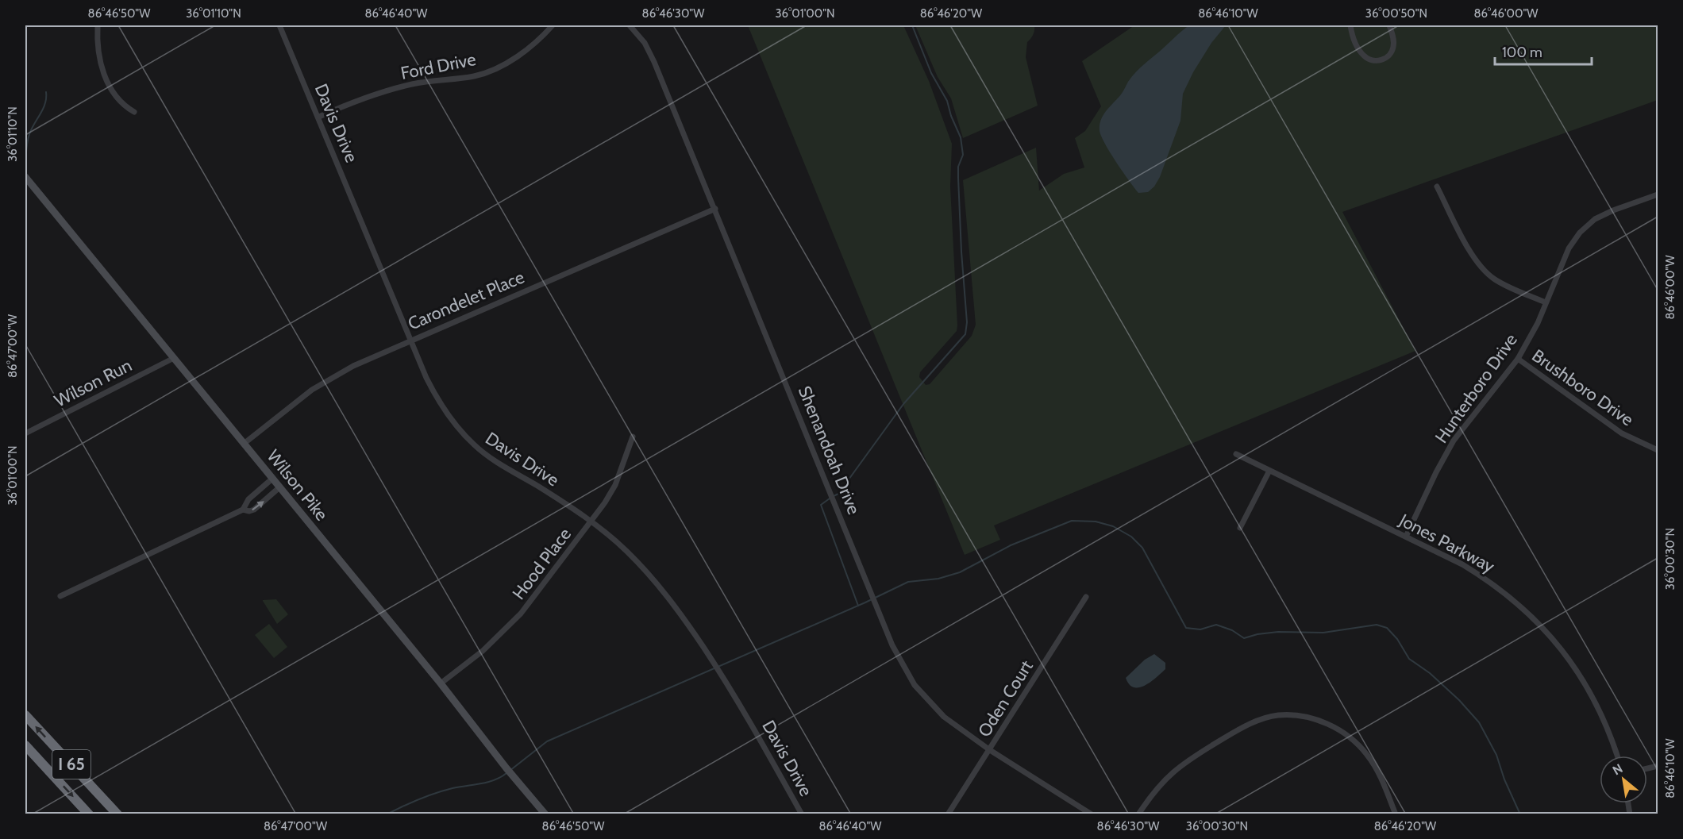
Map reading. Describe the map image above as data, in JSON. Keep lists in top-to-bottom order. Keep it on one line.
{"streets":{"highway":["I 65"],"main road":["Wilson Pike"],"street":["Ford Drive","Davis Drive","Carondelet Place","Wilson Run","Brushboro Drive","Hunterboro Drive","Shenandoah Drive","Jones Parkway","Hood Place","Oden Court"]},"crossings":[["Ford Drive","Davis Drive"],["Davis Drive","Carondelet Place"],["Davis Drive","Hood Place"],["Carondelet Place","Shenandoah Drive"],["Carondelet Place","Wilson Pike"],["Wilson Run","Wilson Pike"],["Brushboro Drive","Hunterboro Drive"],["Hunterboro Drive","Jones Parkway"],["Shenandoah Drive","Oden Court"],["Wilson Pike","Hood Place"]],"scale_bar":"100 m","north":"top left","coordinates":["86°46'50\"W","36°01'10\"N","86°46'40\"W","86°46'30\"W","36°01'00\"N","86°46'20\"W","86°46'10\"W","36°00'50\"N","86°46'00\"W","86°47'00\"W","36°00'30\"N"]}
